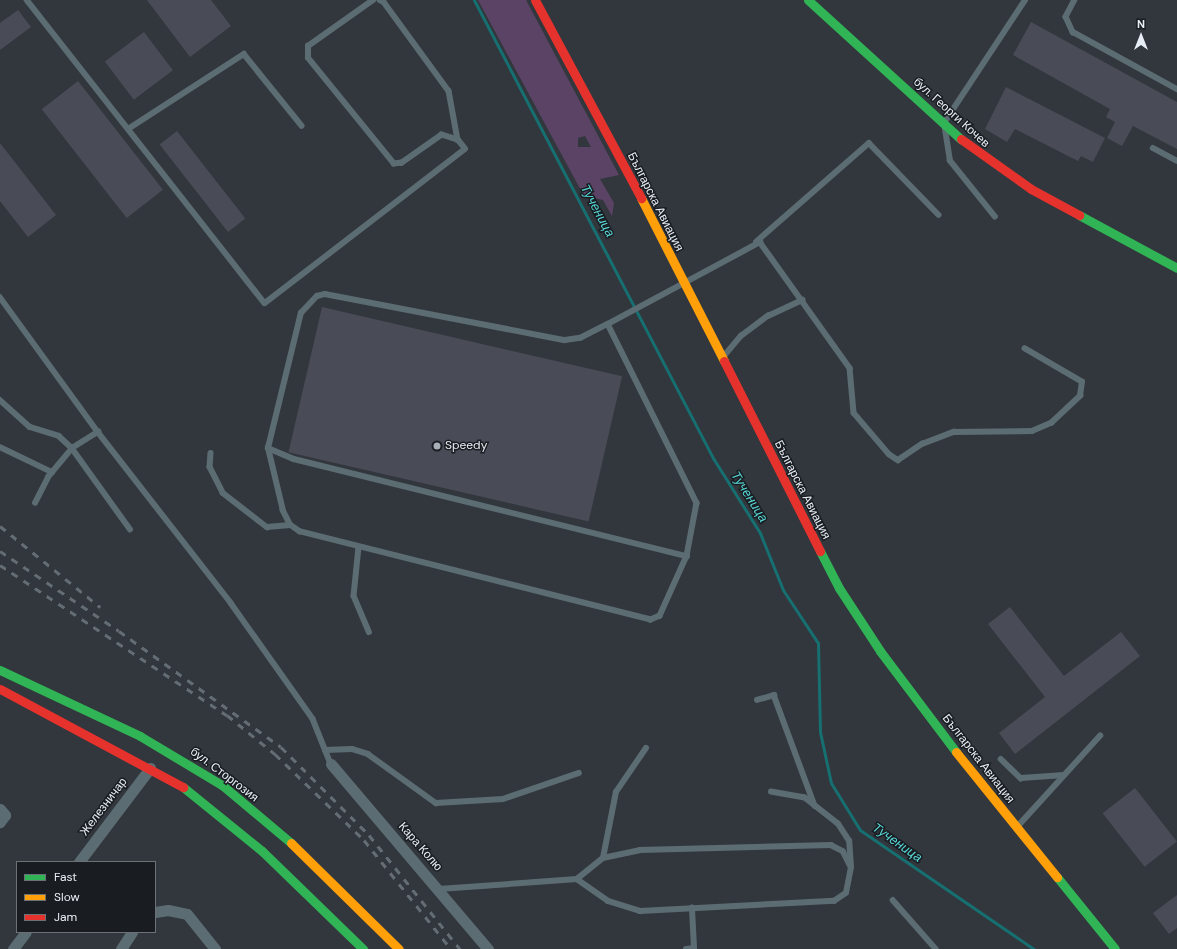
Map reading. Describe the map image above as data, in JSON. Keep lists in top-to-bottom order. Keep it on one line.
{"streets":{"main road":["бул. Георги Кочев","Българска Авиация","бул. Сторгозия"],"street":["Железничар","Кара Колю"]},"water":["Тученица"],"places":["Speedy"],"legend":["Fast","Slow","Jam"],"north":"top"}
